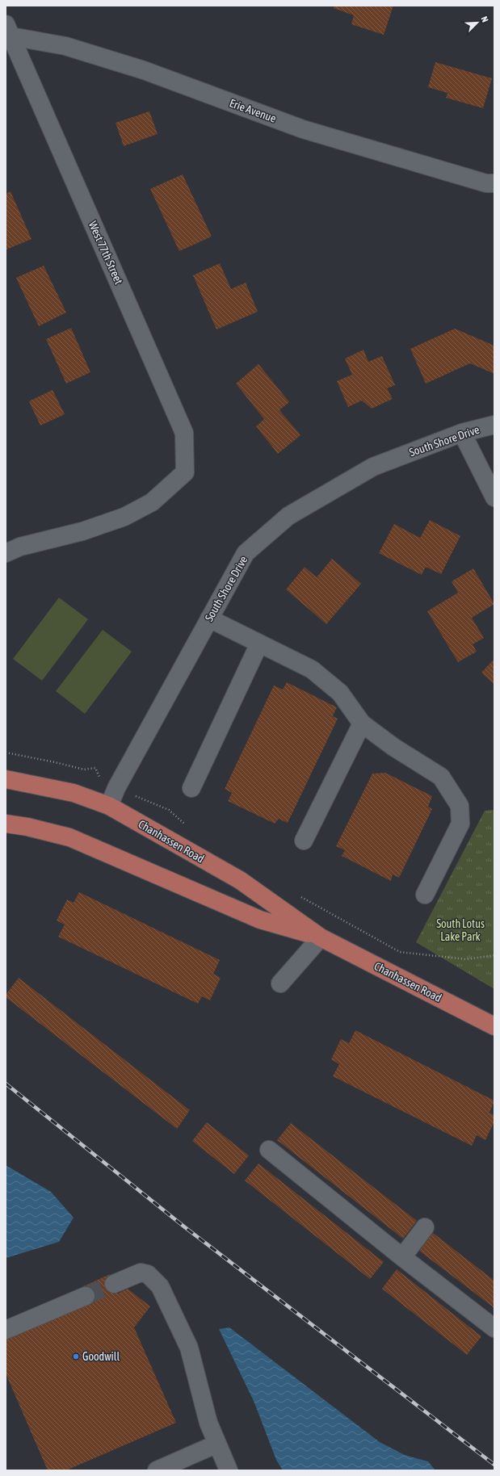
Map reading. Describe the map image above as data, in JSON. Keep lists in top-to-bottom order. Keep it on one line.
{"streets":{"main road":["Chanhassen Road"],"street":["Erie Avenue","West 77th Street","South Shore Drive"]},"crossings":[["Erie Avenue","West 77th Street"],["South Shore Drive","Chanhassen Road"]],"parks":["South Lotus Lake Park"],"places":["Goodwill"],"north":"top right"}
